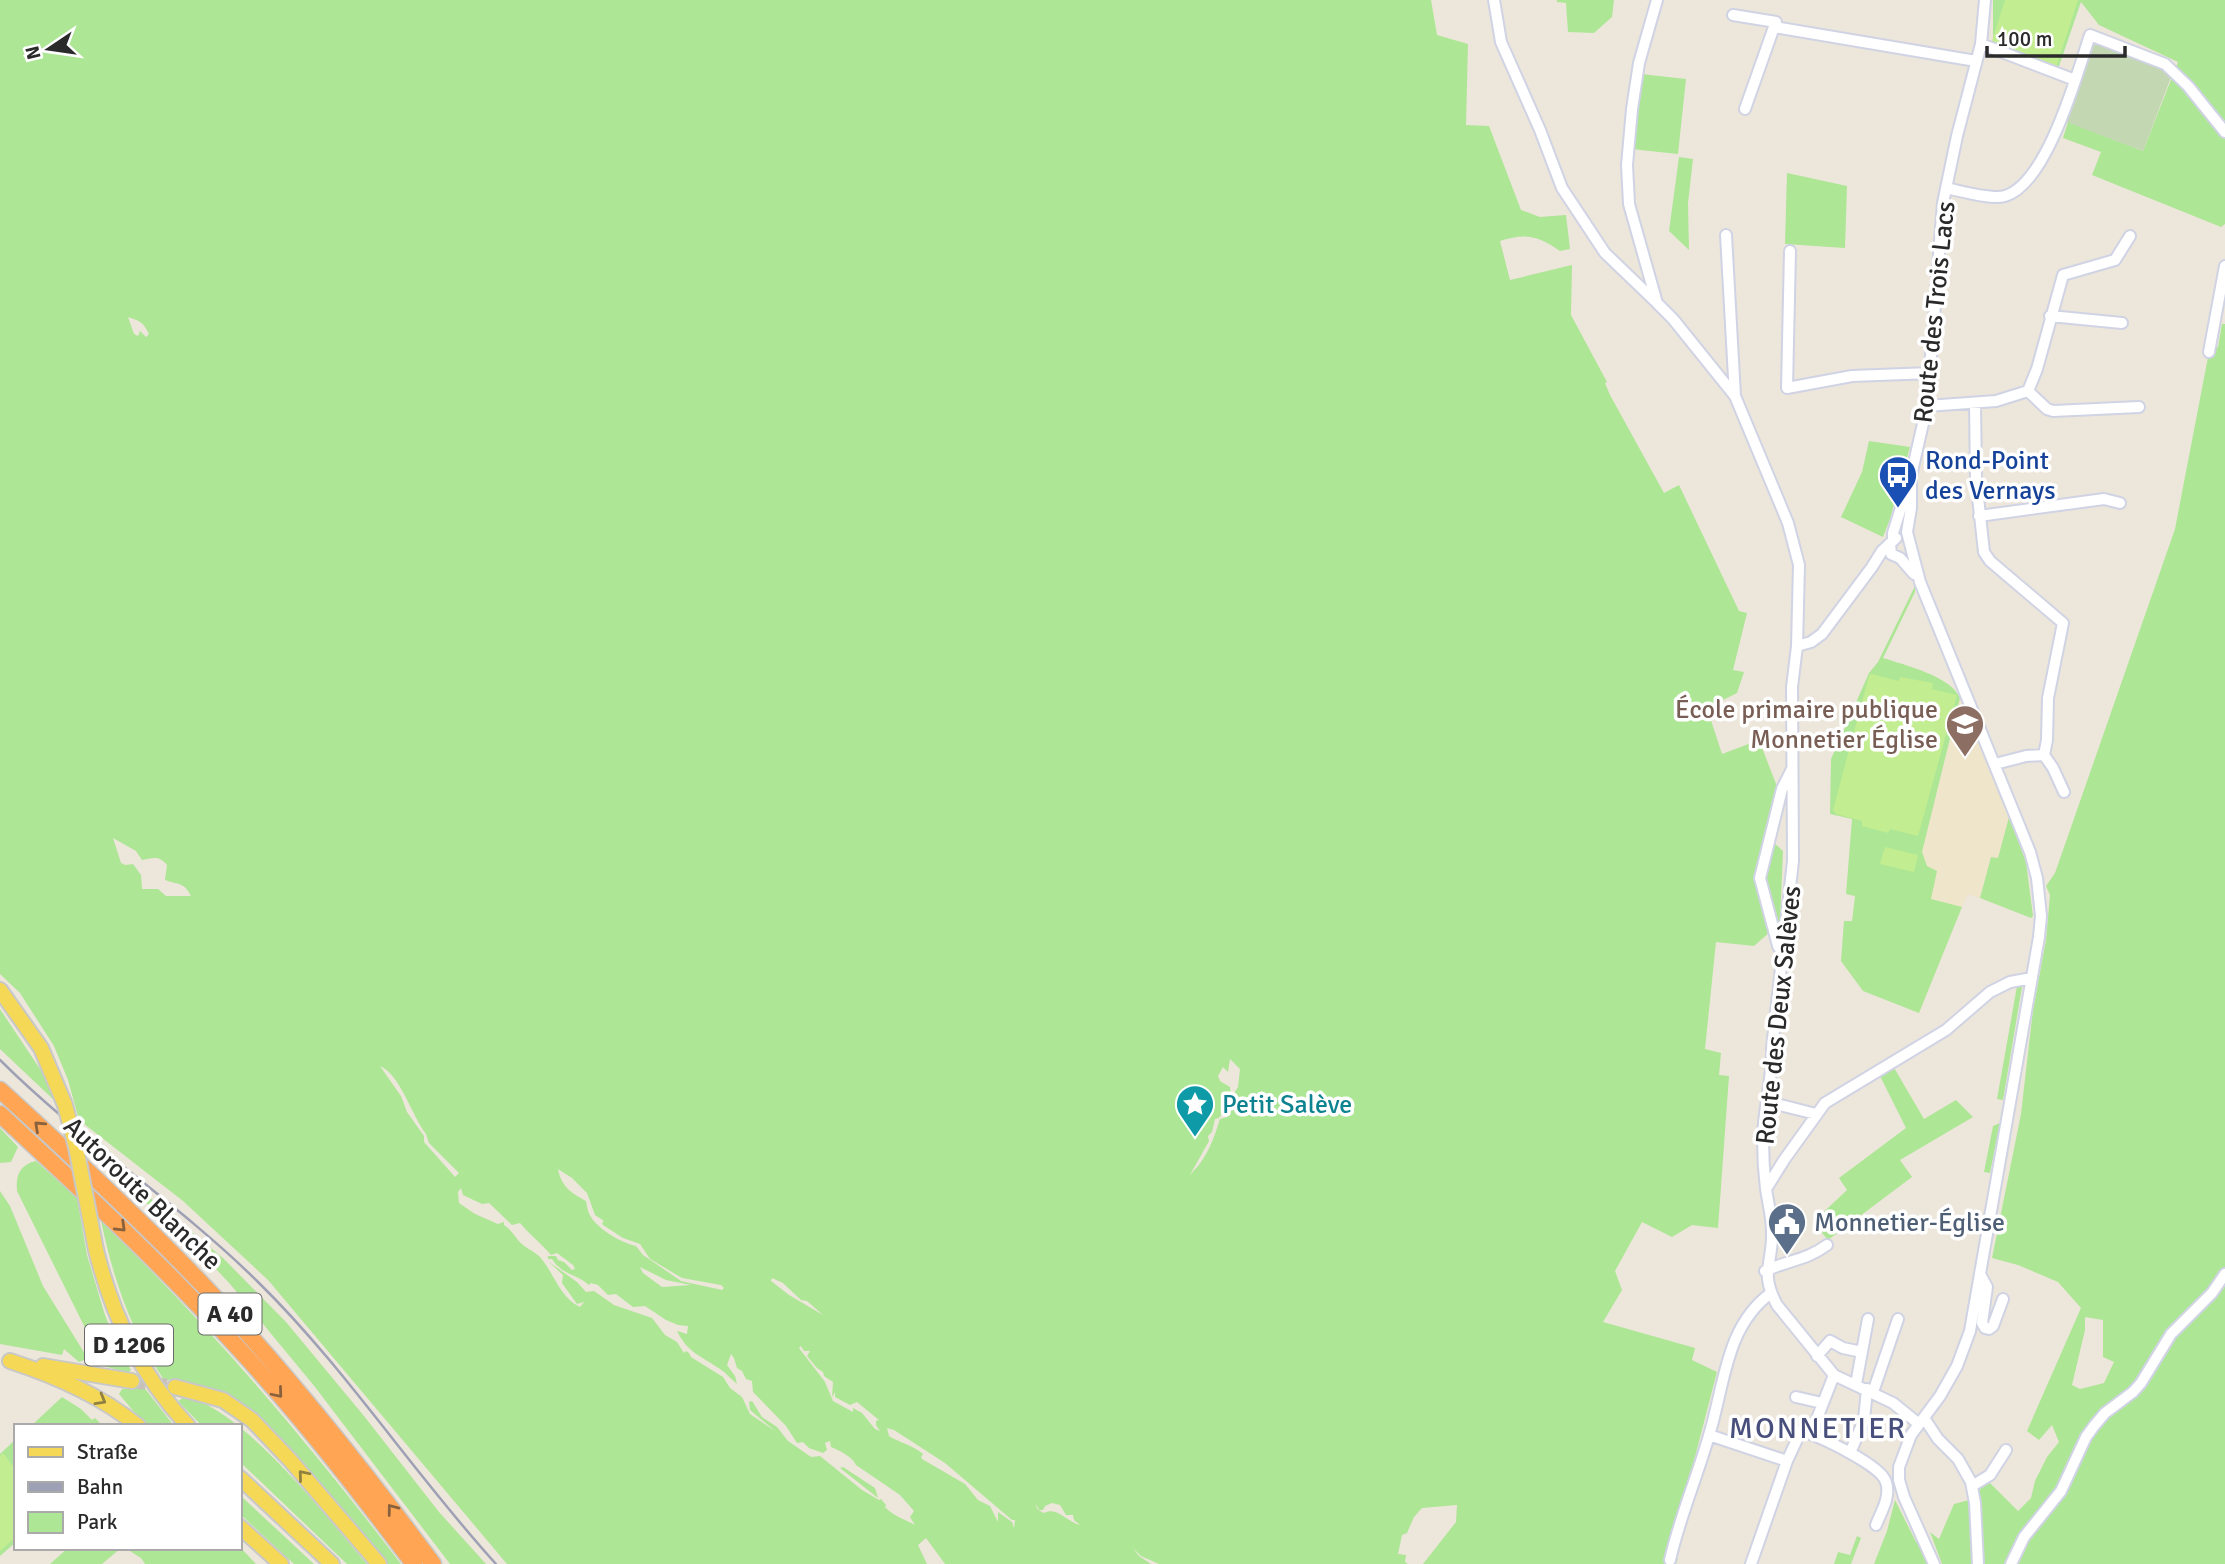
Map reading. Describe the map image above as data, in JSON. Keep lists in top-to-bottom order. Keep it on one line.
{"streets":{"highway":["Autoroute Blanche","A 40"],"main road":["D 1206"],"street":["Route des Trois Lacs","Route des Deux Salèves"]},"districts":["MONNETIER"],"places":{"bus stop":["Rond-Point des Vernays"],"school or university":["École primaire publique Monnetier Église"],"place":["Petit Salève"],"public building":["Monnetier-Église"]},"legend":["Straße","Bahn","Park"],"scale_bar":"100 m","north":"left"}
